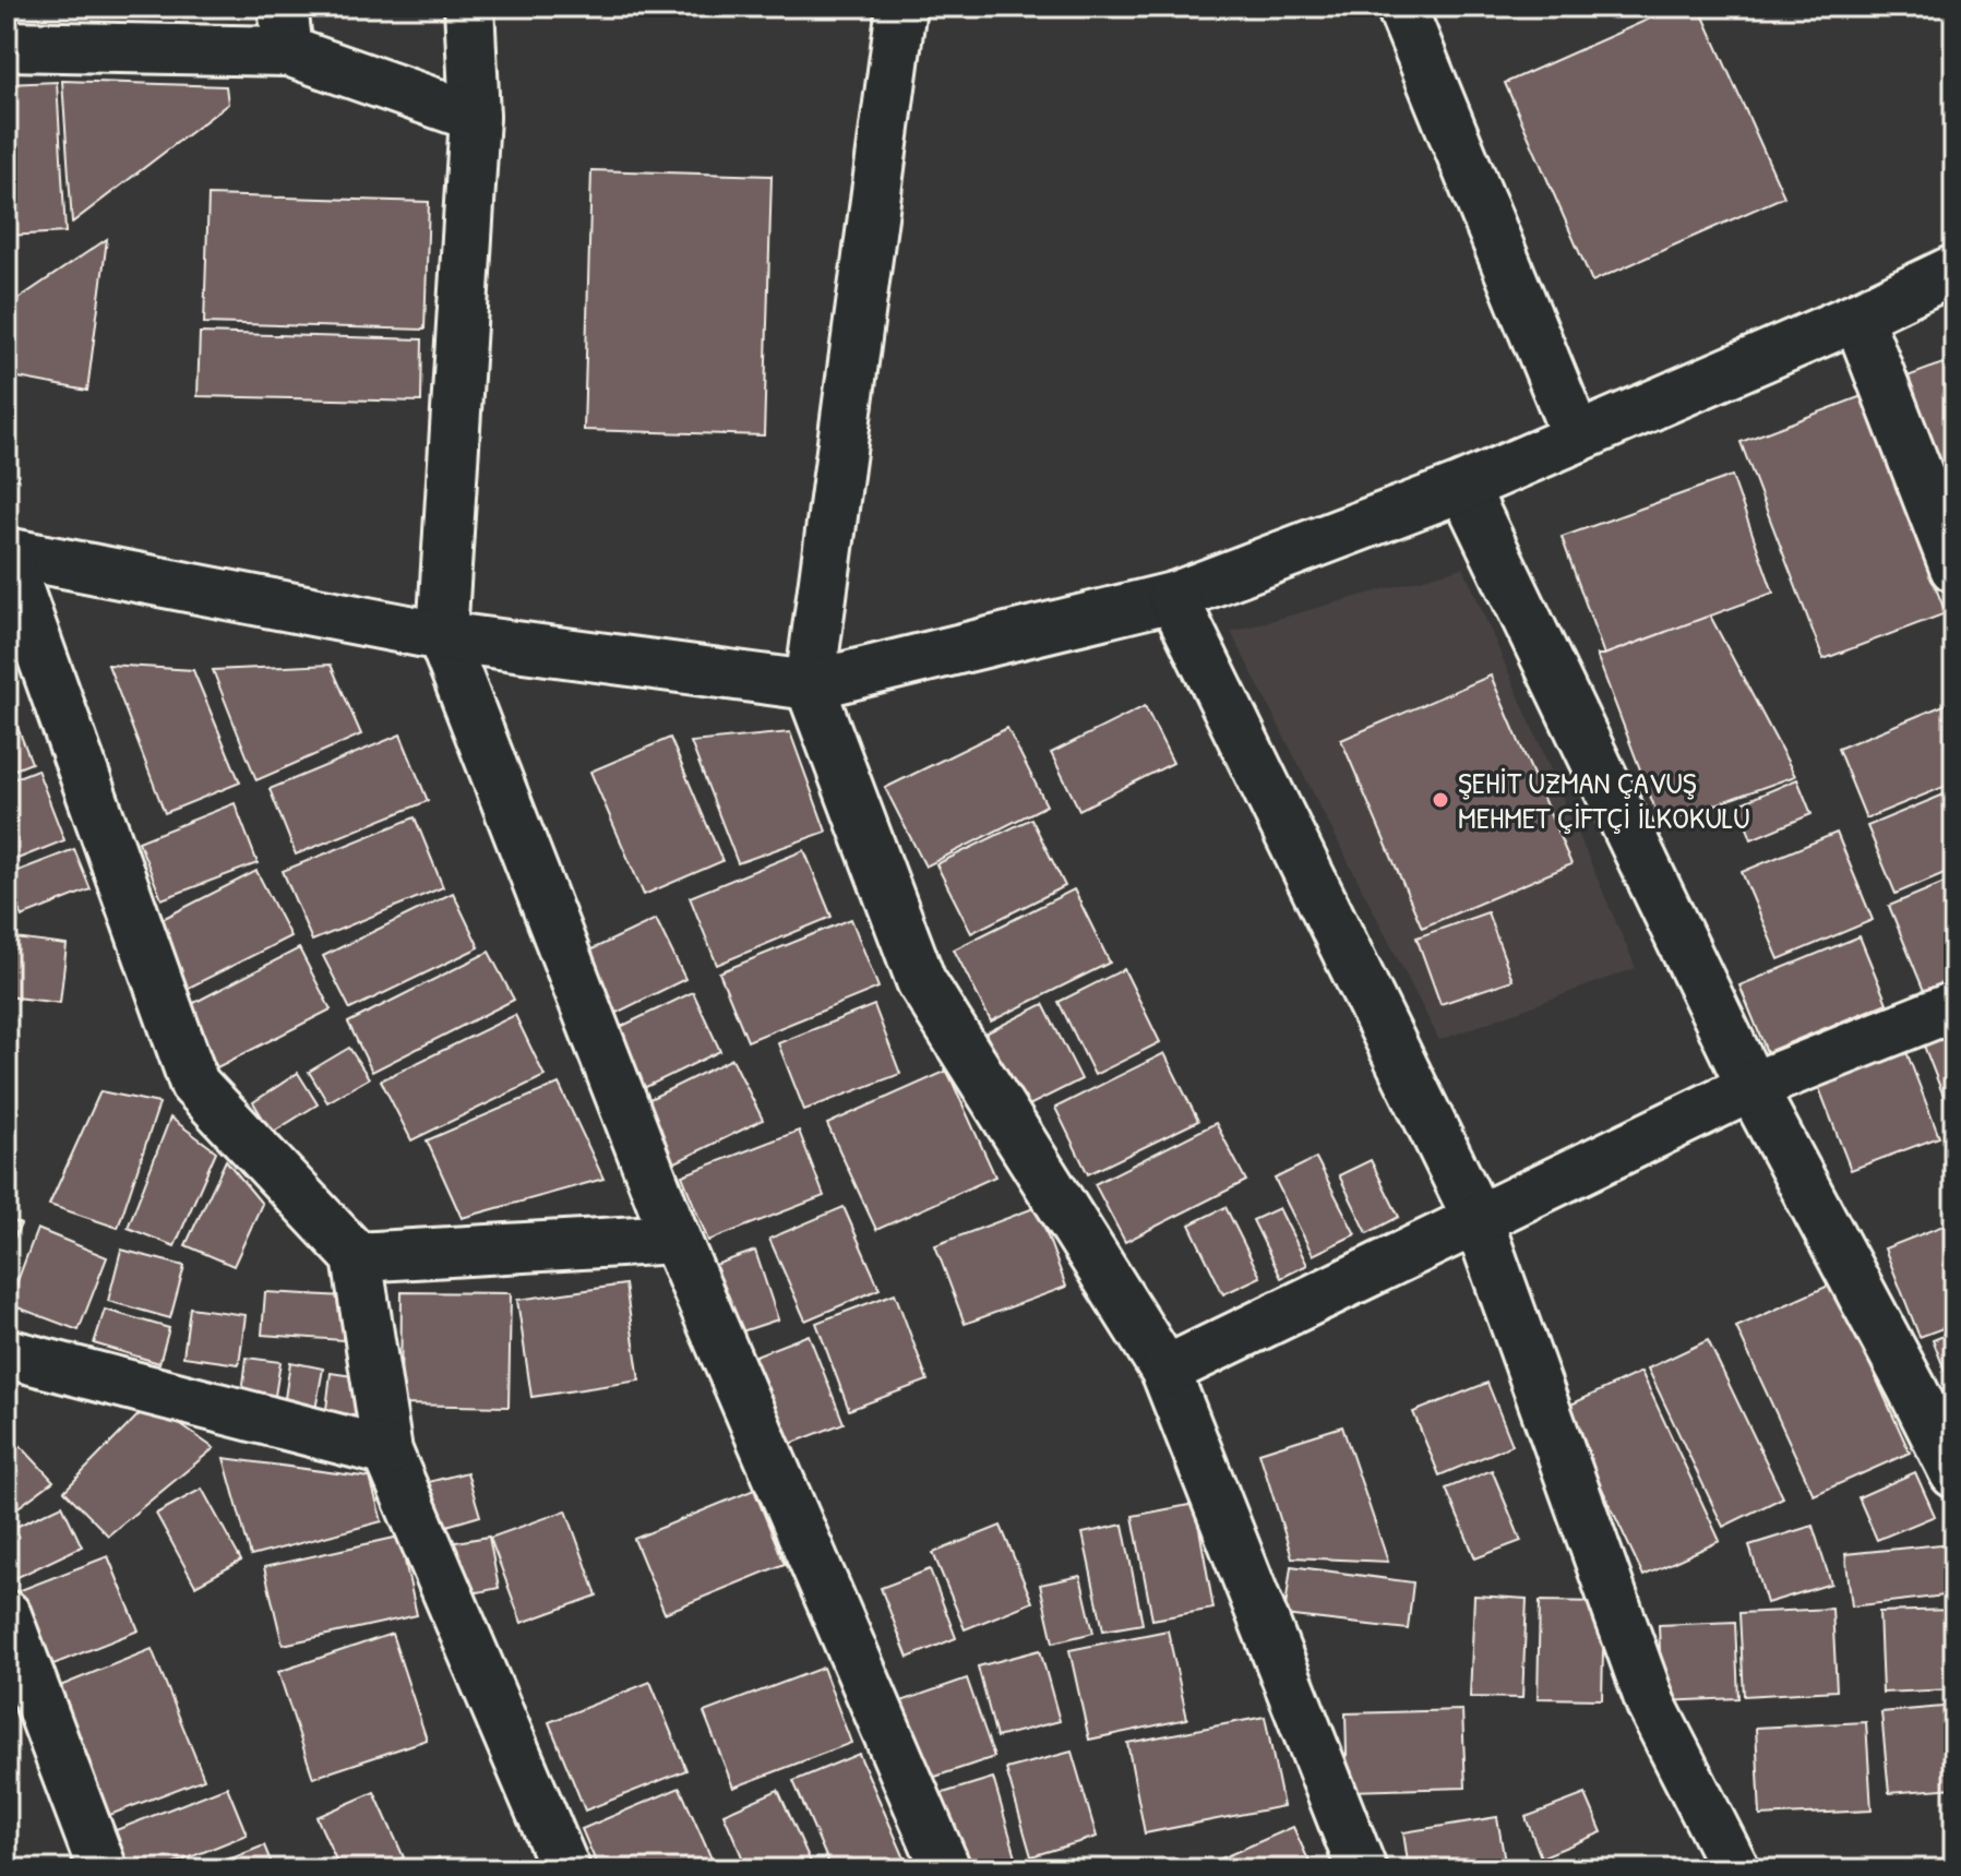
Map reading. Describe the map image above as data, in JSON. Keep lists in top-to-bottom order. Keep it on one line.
{"places":["ŞEHİT UZMAN ÇAVUŞ MEHMET ÇİFTÇİ İLKOKULU"]}
